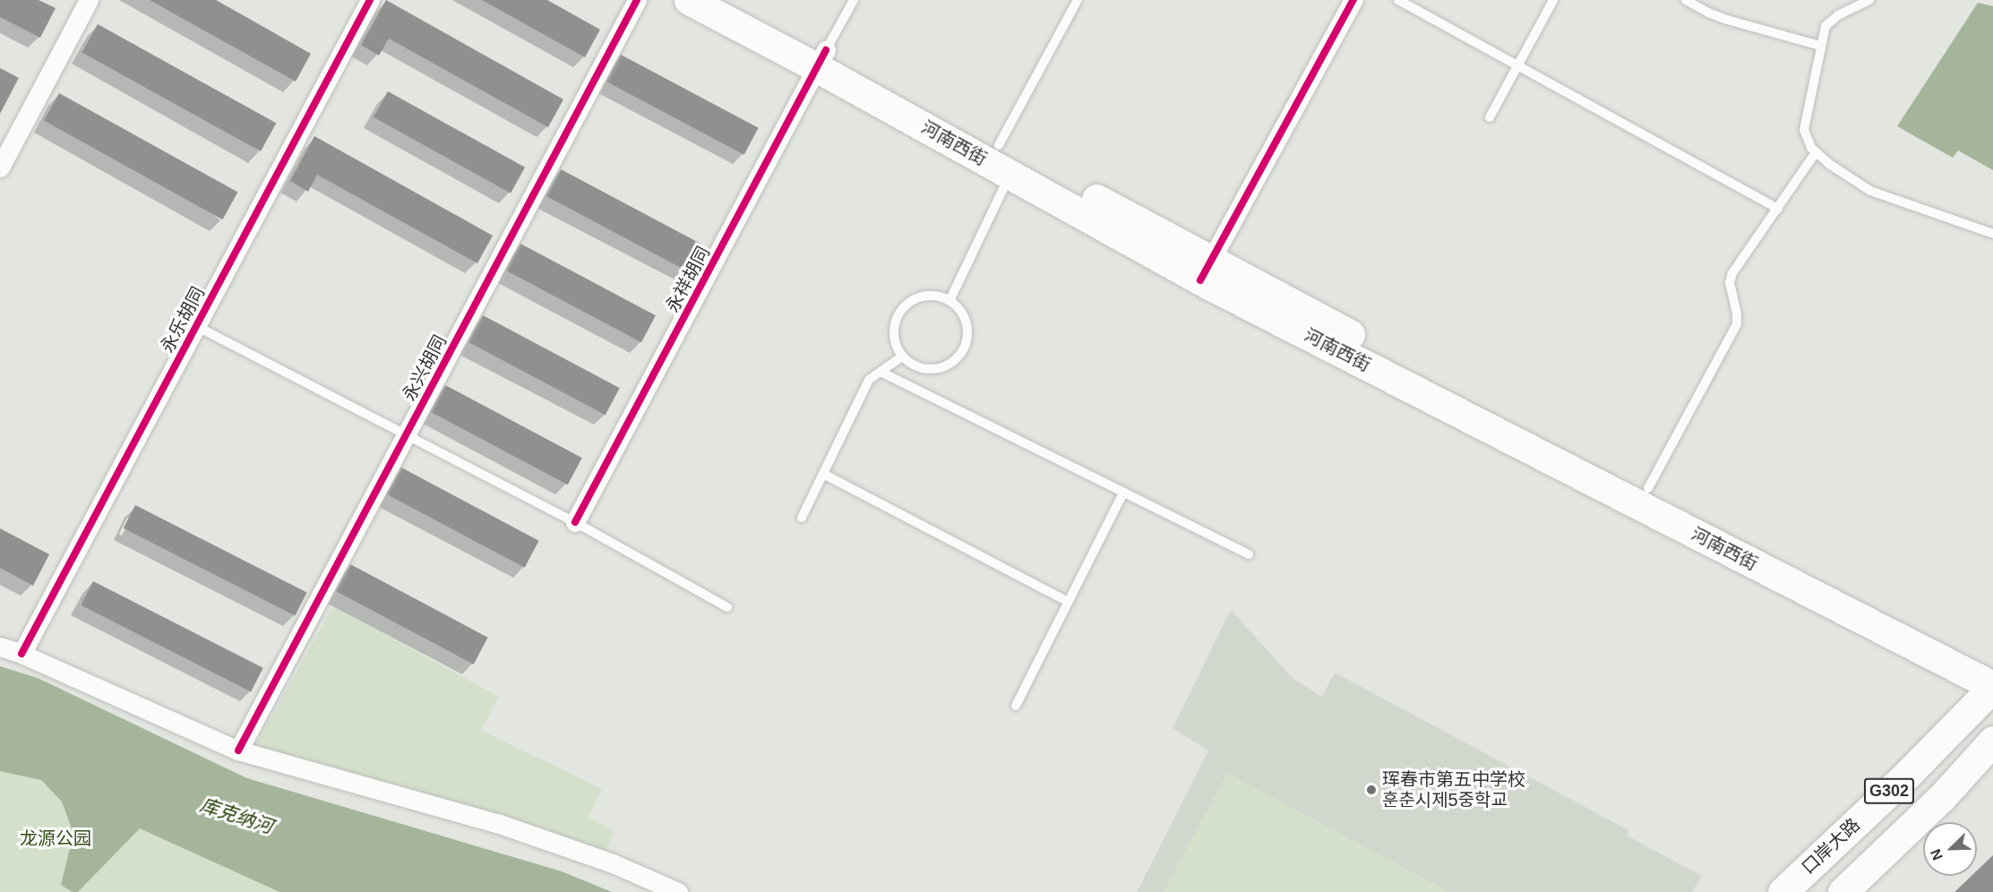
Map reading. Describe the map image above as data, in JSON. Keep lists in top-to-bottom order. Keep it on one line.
{"streets":{"main road":["河南西街","G302","口岸大路"],"street":["永祥胡同","永乐胡同","永兴胡同"]},"crossings":[["河南西街","永祥胡同"],["河南西街","口岸大路"]],"water":["库克纳河"],"parks":["龙源公园"],"places":["珲春市第五中学校 훈춘시제5중학교"],"north":"bottom left"}
